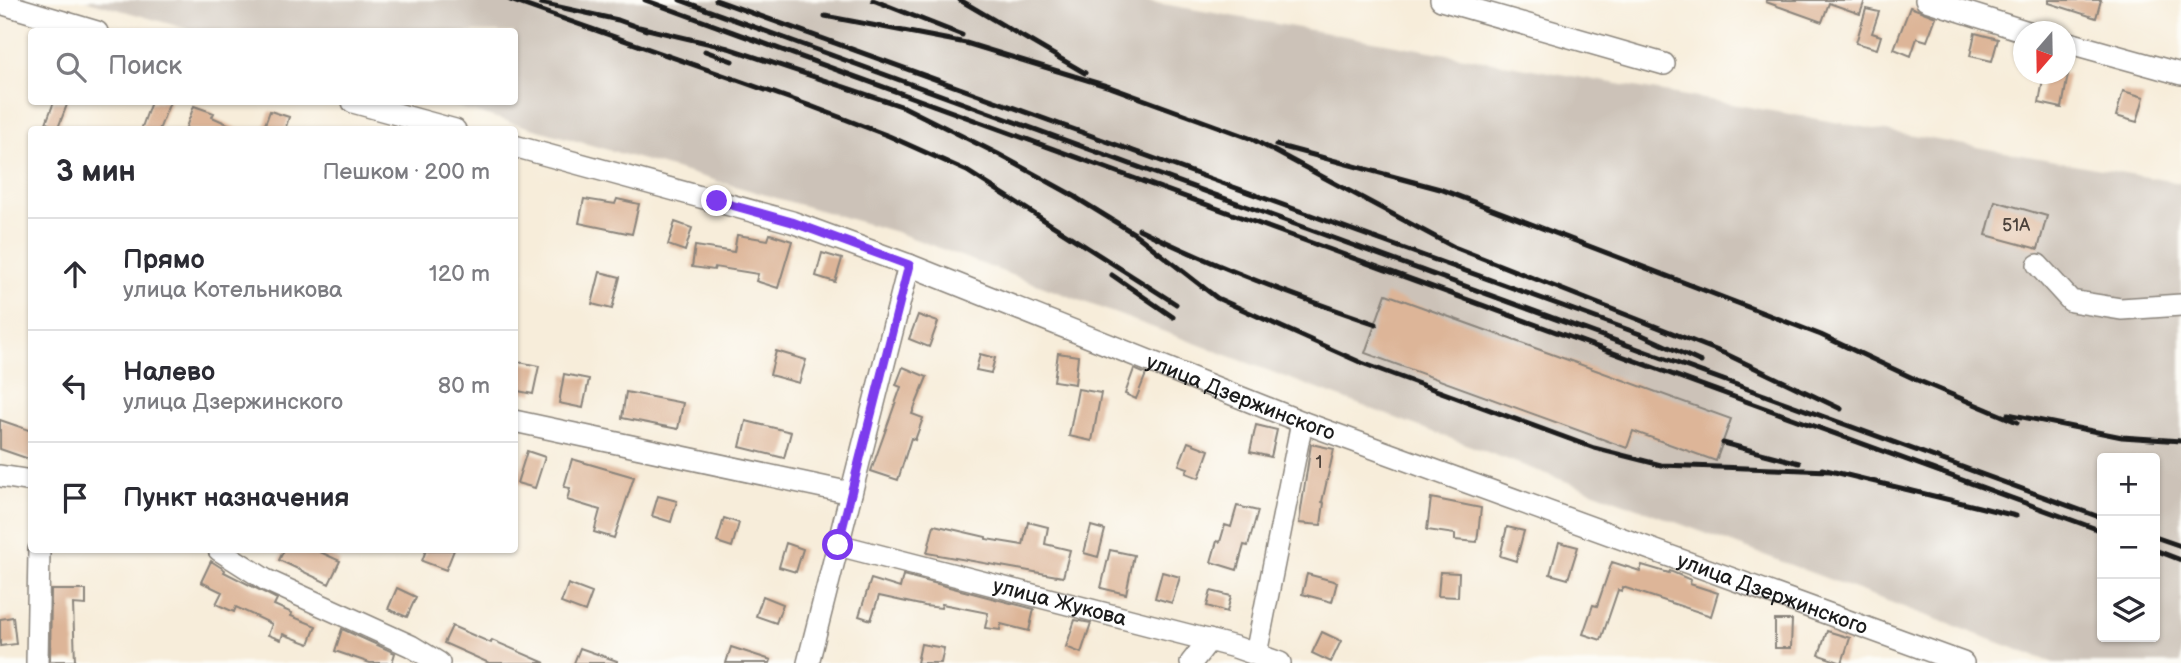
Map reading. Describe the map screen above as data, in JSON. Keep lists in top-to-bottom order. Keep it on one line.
{"streets":{"street":["улица Дзержинского","улица Жукова"]},"house_numbers":["51А","1"],"north":"bottom","page":{"search":"Поиск","heading":["3 мин","Пешком · 200 m"],"list":[["Прямо","улица Котельникова","120 m"],["Налево","улица Дзержинского","80 m"],"Пункт назначения"],"map_buttons":["+","−"]}}
